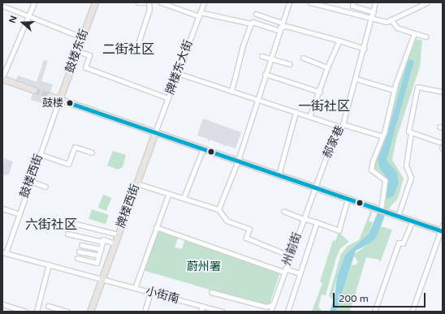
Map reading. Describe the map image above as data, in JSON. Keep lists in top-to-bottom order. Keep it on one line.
{"streets":{"main road":["鼓楼东街","牌楼西街"],"street":["牌楼东大街","郝家巷","鼓楼西街","州前街","小街南"]},"crossings":[["鼓楼东街","鼓楼西街"],["牌楼东大街","牌楼西街"],["郝家巷","州前街"],["鼓楼西街","小街南"],["牌楼西街","小街南"]],"districts":["二街社区","一街社区","六街社区"],"parks":["蔚州署"],"places":["鼓楼"],"scale_bar":"200 m","north":"left"}
